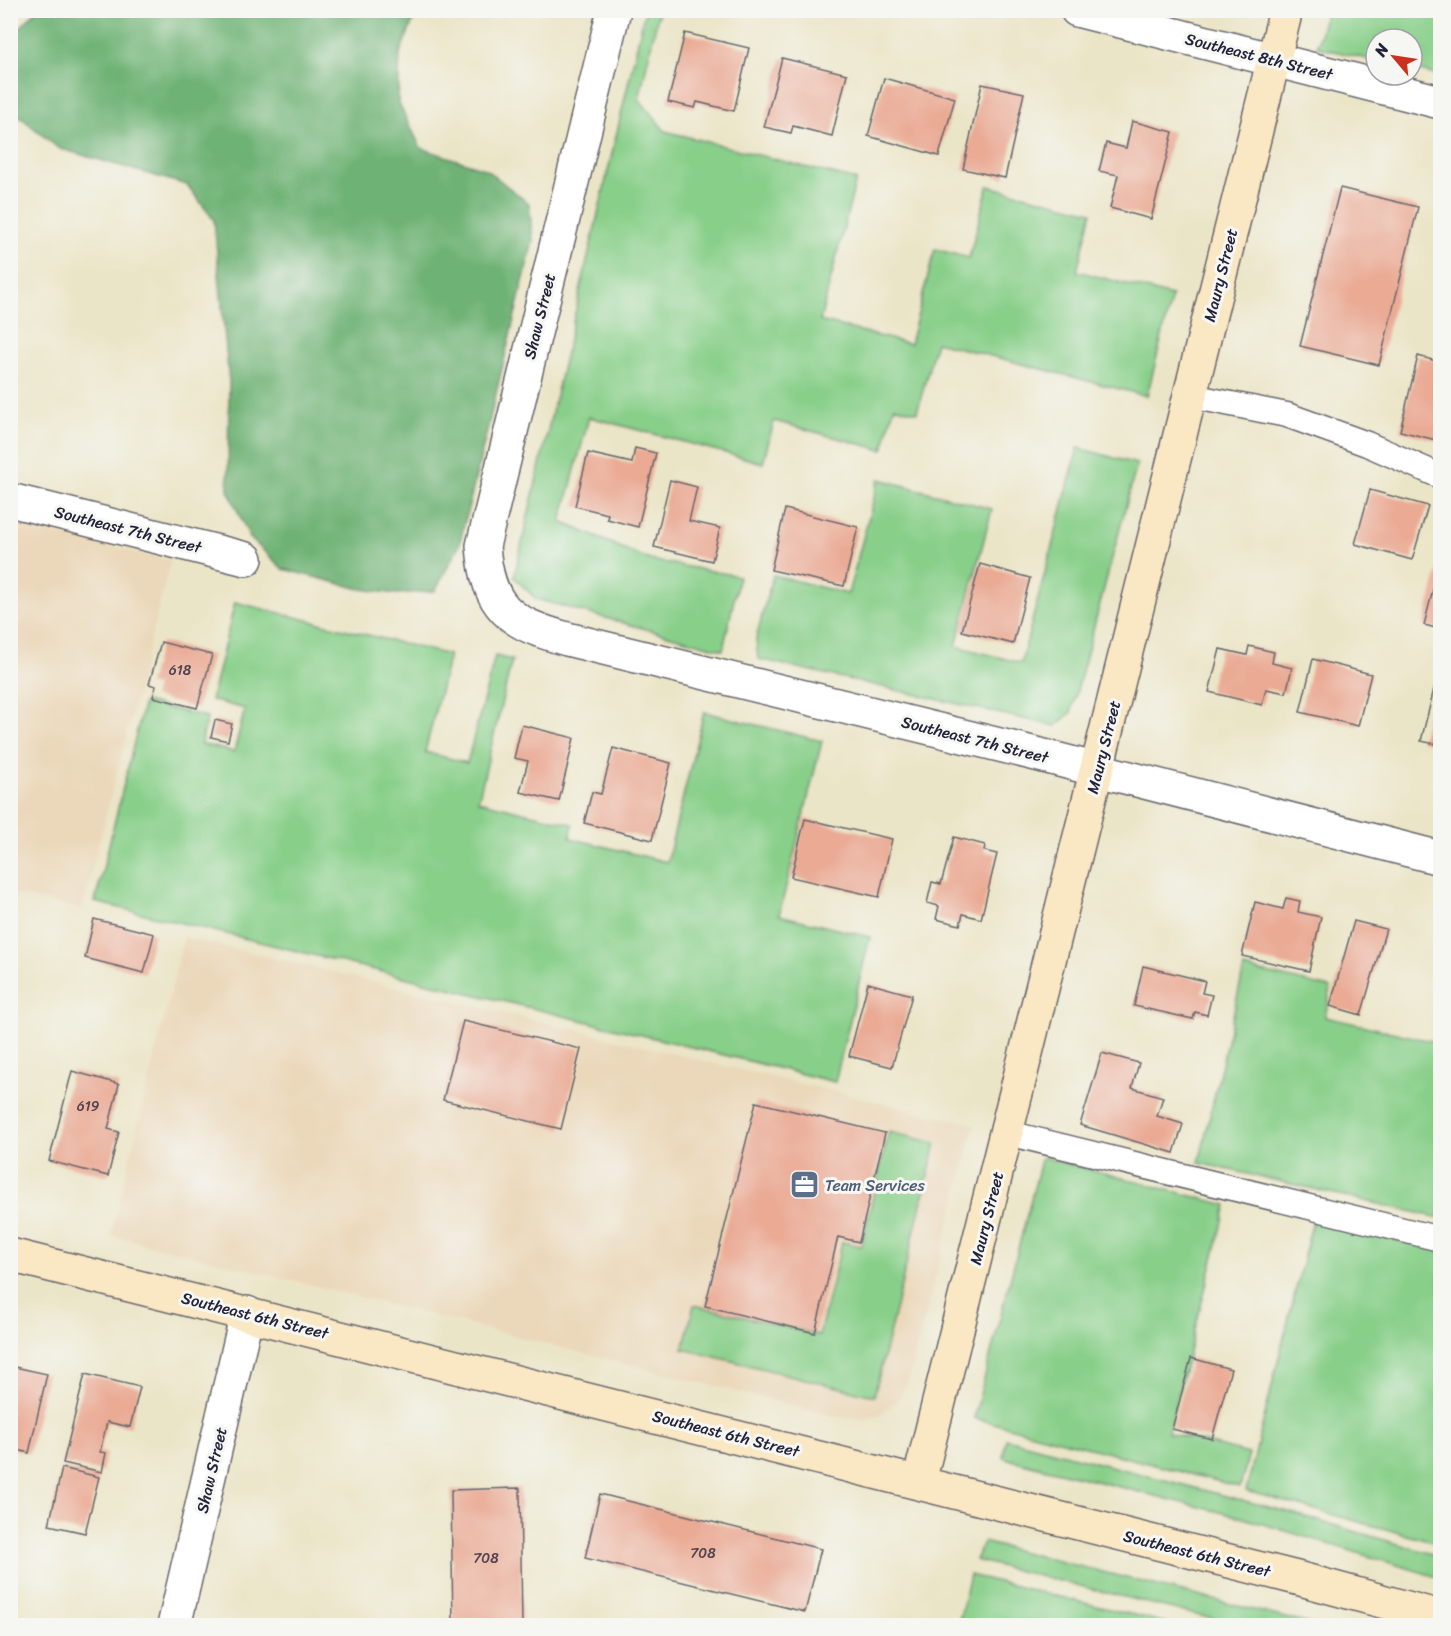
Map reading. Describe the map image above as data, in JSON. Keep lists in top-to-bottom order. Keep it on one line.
{"streets":{"main road":["Maury Street","Southeast 6th Street"],"street":["Southeast 8th Street","Shaw Street","Southeast 7th Street"]},"crossings":[["Southeast 8th Street","Maury Street"],["Maury Street","Southeast 7th Street"],["Maury Street","Southeast 6th Street"],["Shaw Street","Southeast 7th Street"],["Shaw Street","Southeast 6th Street"]],"places":{"office":["Team Services"]},"house_numbers":["618","619","708","708"],"north":"top left"}
